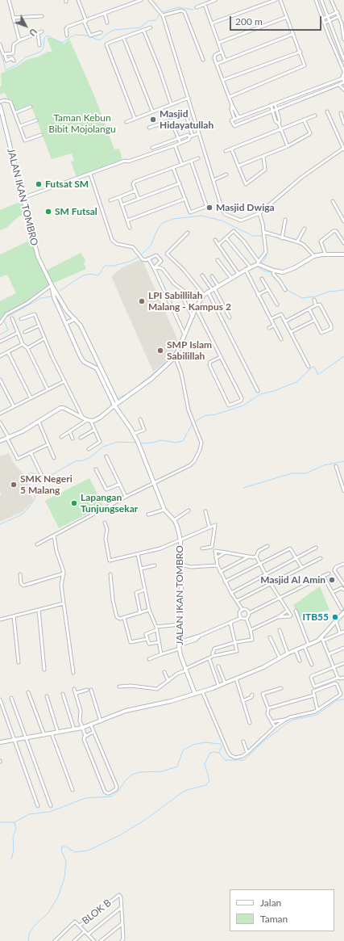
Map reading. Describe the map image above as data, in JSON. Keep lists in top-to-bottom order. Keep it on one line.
{"streets":{"street":["JALAN IKAN TOMBRO","BLOK B"]},"parks":["Taman Kebun Bibit Mojolangu"],"places":["Masjid Hidayatullah","Futsat SM","Masjid Dwiga","SM Futsal","LPI Sabillilah Malang - Kampus 2","SMP Islam Sabilillah","SMK Negeri 5 Malang","Lapangan Tunjungsekar","Masjid Al Amin","ITB55"],"legend":["Jalan","Taman"],"scale_bar":"200 m","north":"bottom right"}
